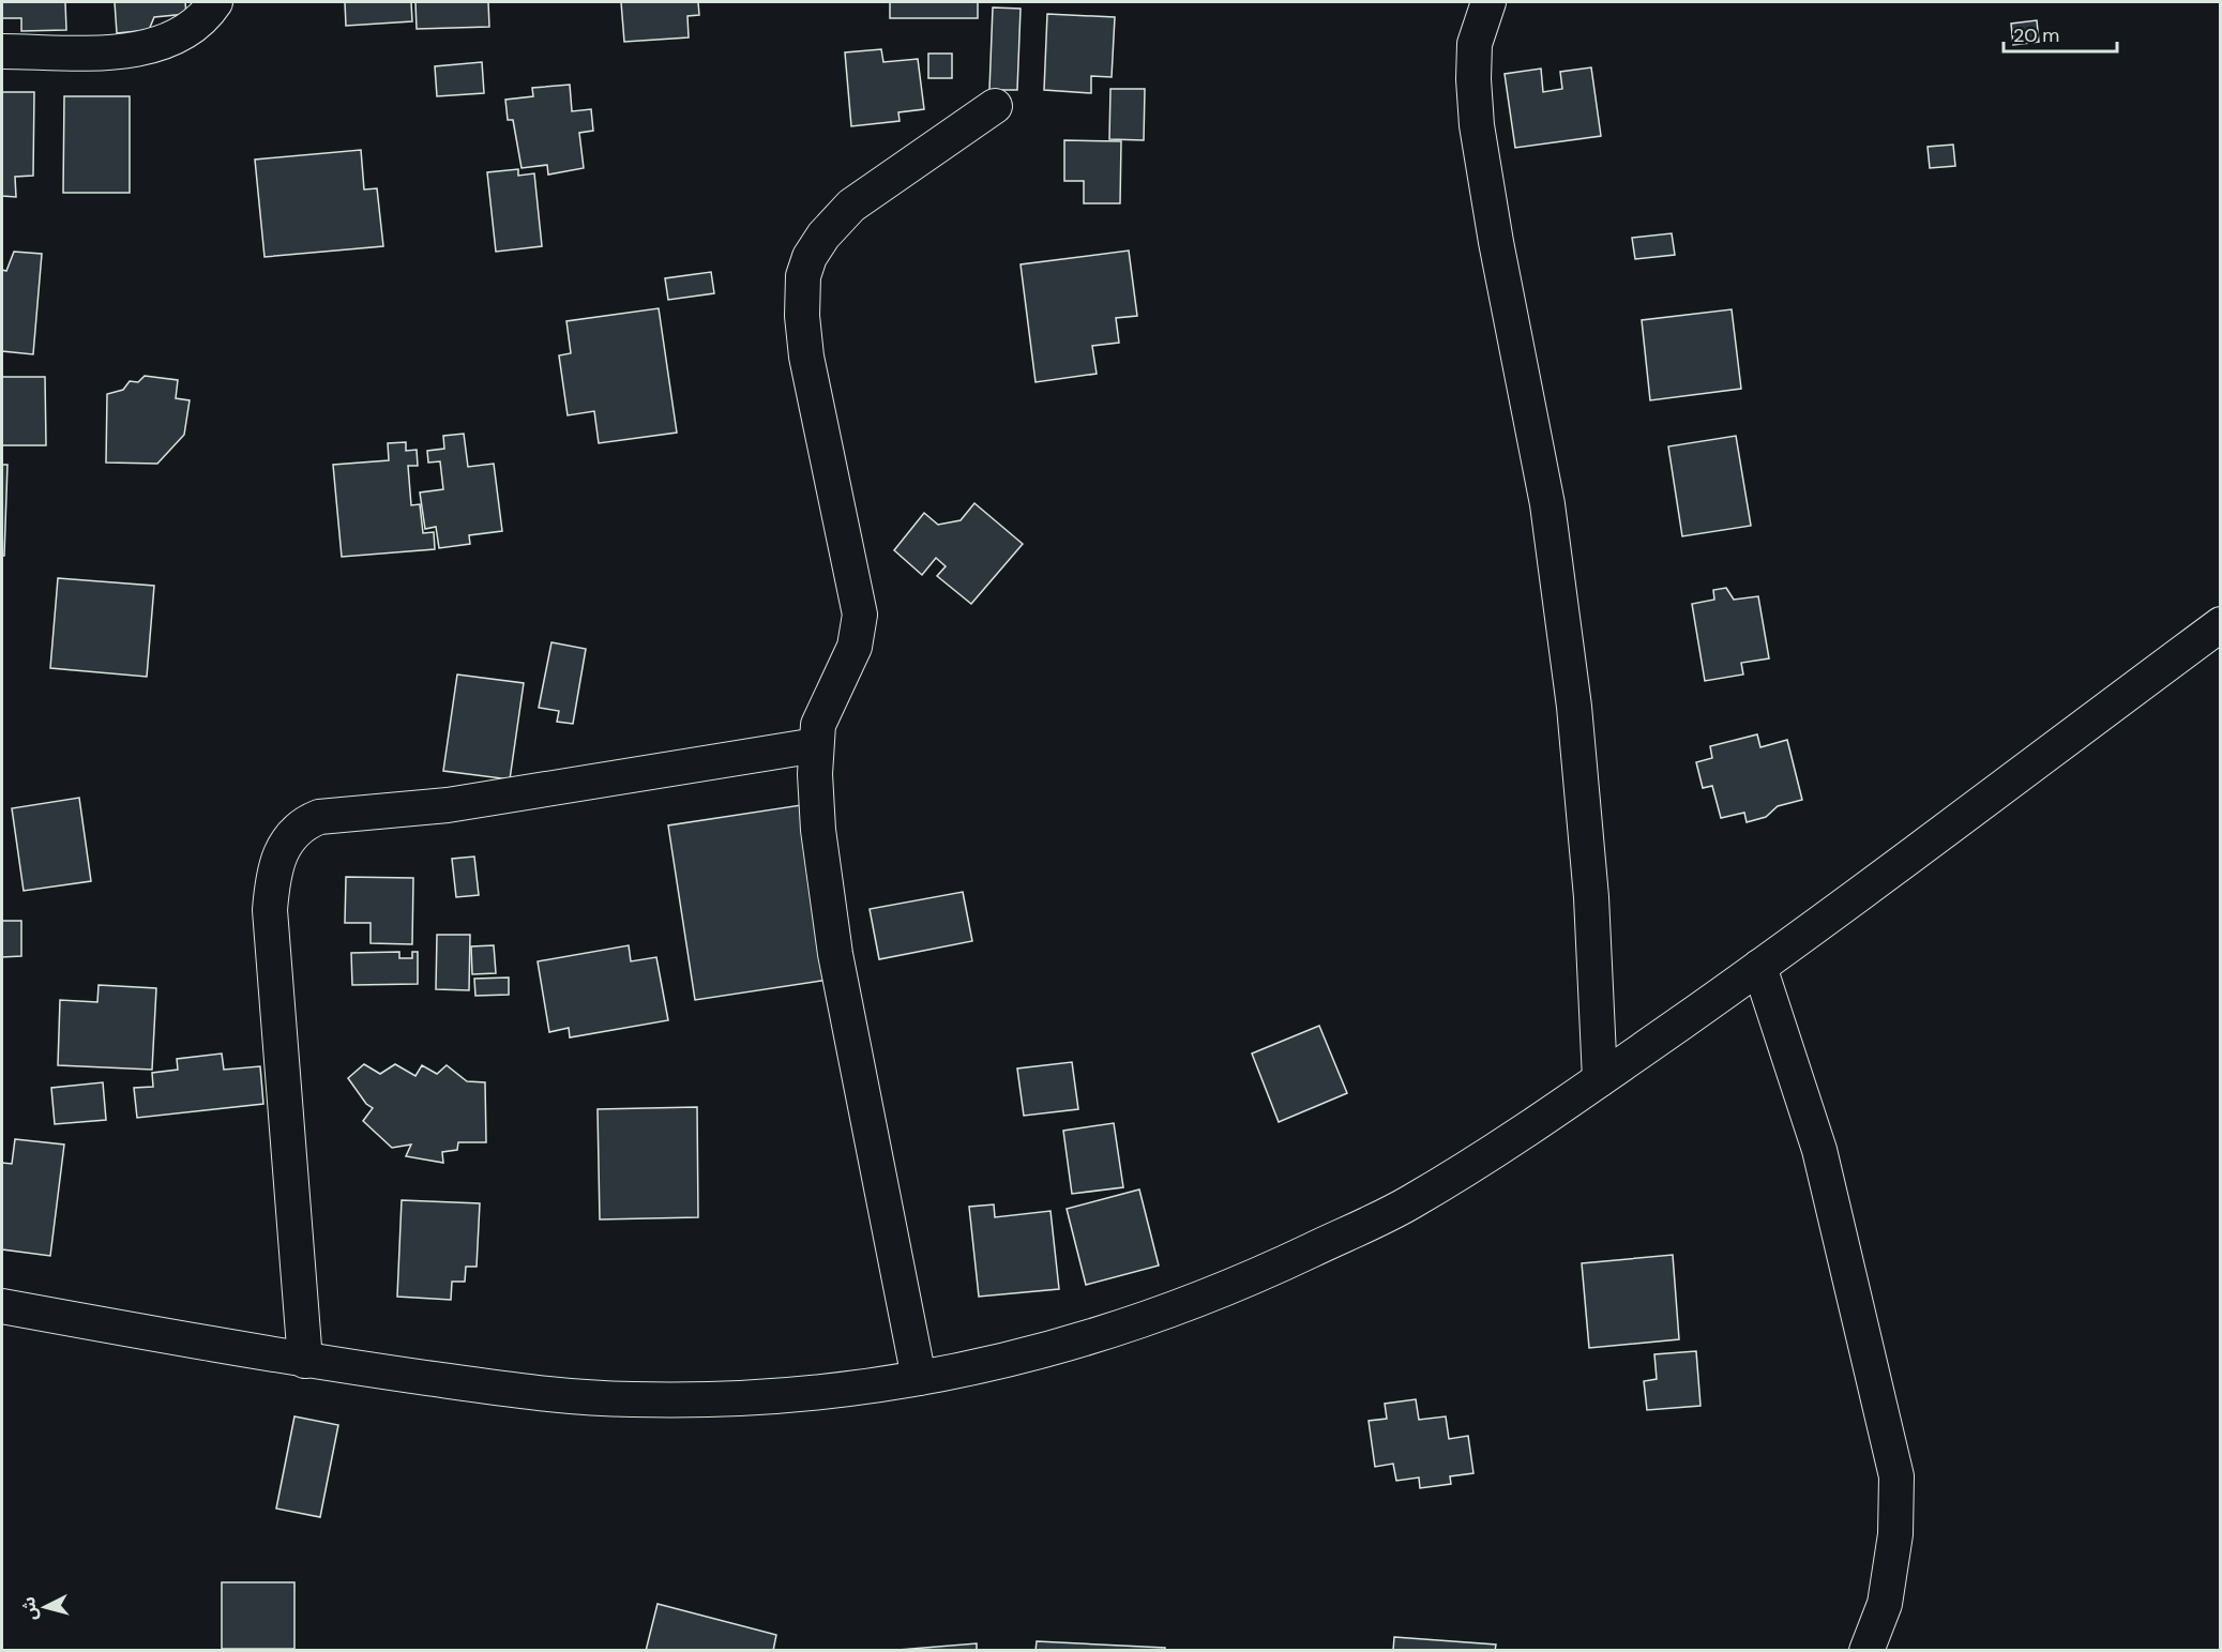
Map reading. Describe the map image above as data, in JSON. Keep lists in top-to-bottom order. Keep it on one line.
{"scale_bar":"20 m","north":"left"}
